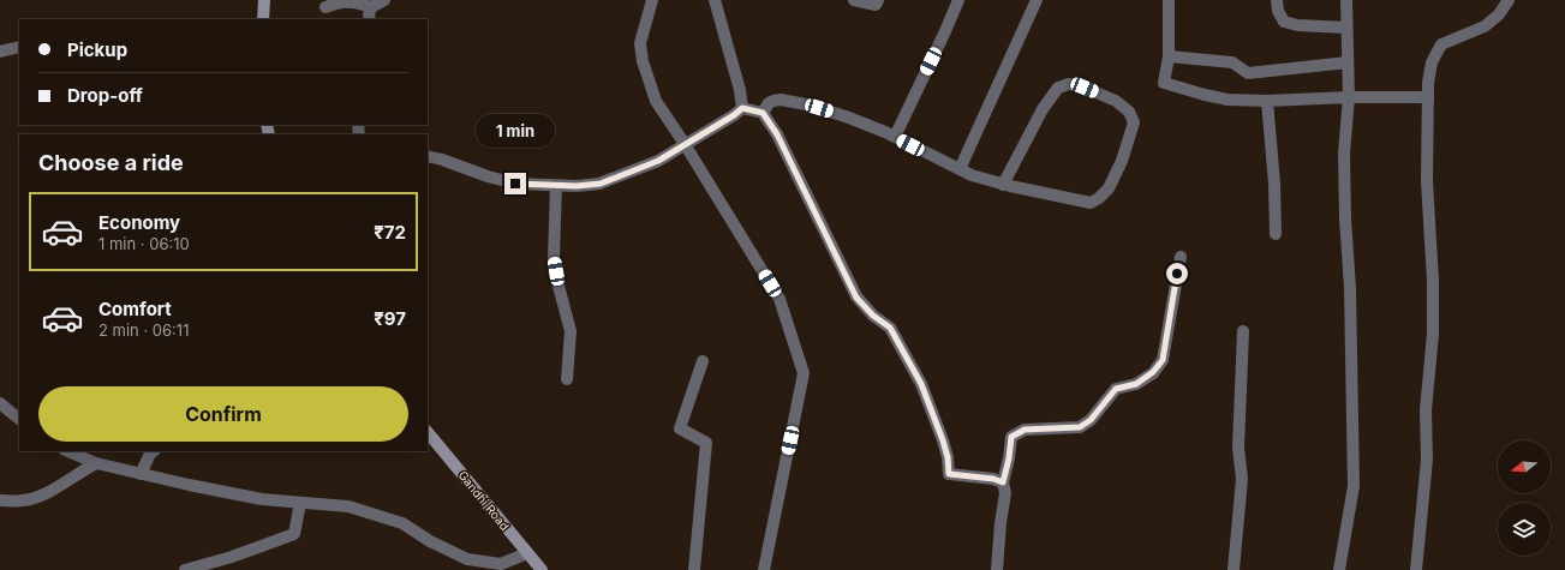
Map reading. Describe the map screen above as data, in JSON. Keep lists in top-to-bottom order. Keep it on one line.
{"streets":{"main road":["Gandhi Road"]},"north":"left","page":{"banner":["Pickup","Drop-off"],"bubble":"1 min","heading":"Choose a ride","list":[{"name":"Economy","note":"1 min · 06:10","value":"₹72"},{"name":"Comfort","note":"2 min · 06:11","value":"₹97"}],"buttons":"Confirm"}}
